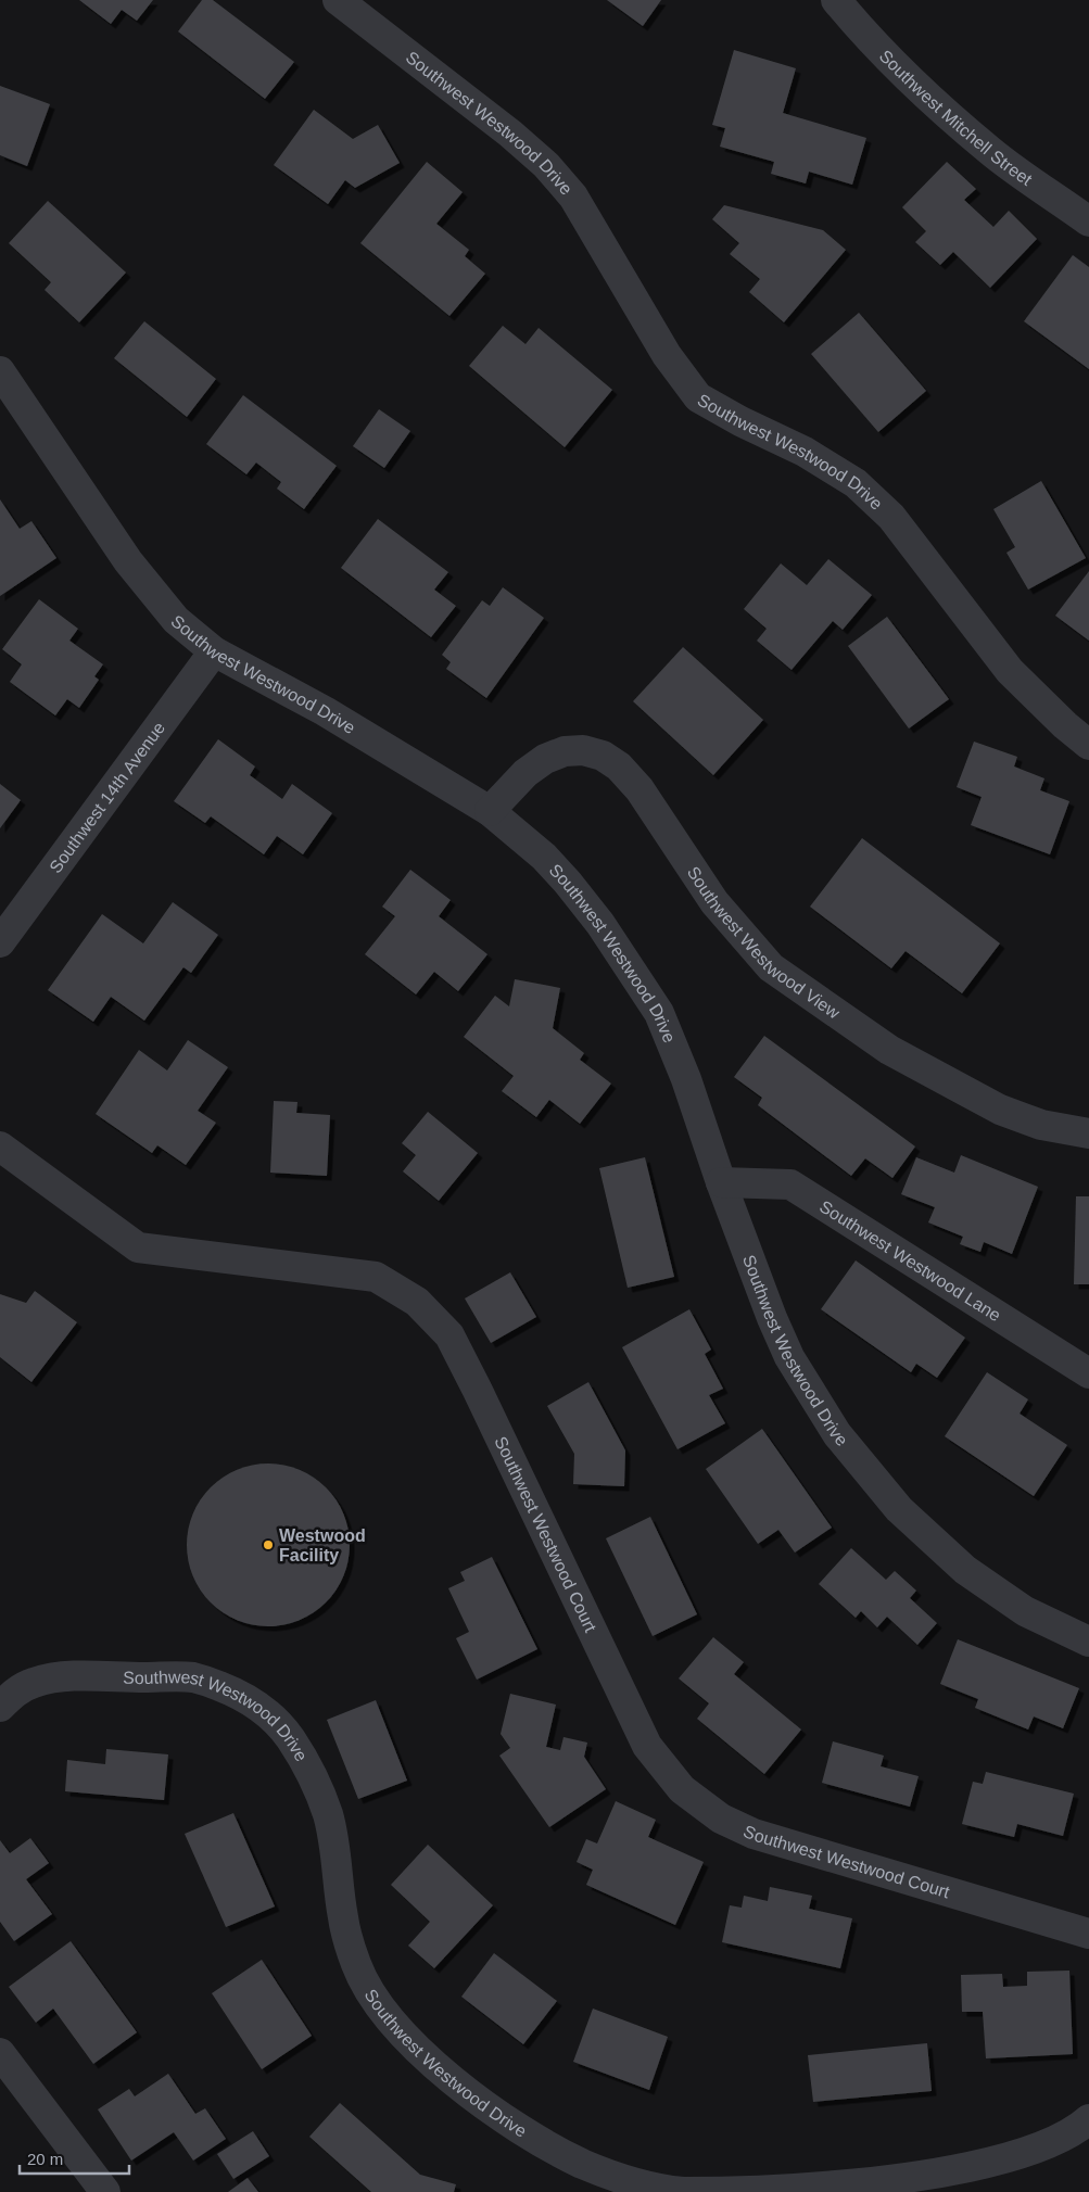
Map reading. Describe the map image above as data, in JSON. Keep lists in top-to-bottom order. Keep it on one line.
{"streets":{"street":["Southwest Mitchell Street","Southwest Westwood Drive","Southwest 14th Avenue","Southwest Westwood View","Southwest Westwood Lane","Southwest Westwood Court"]},"crossings":[["Southwest Westwood Drive","Southwest 14th Avenue"],["Southwest Westwood Drive","Southwest Westwood View"],["Southwest Westwood Drive","Southwest Westwood Lane"]],"places":["Westwood Facility"],"scale_bar":"20 m"}
